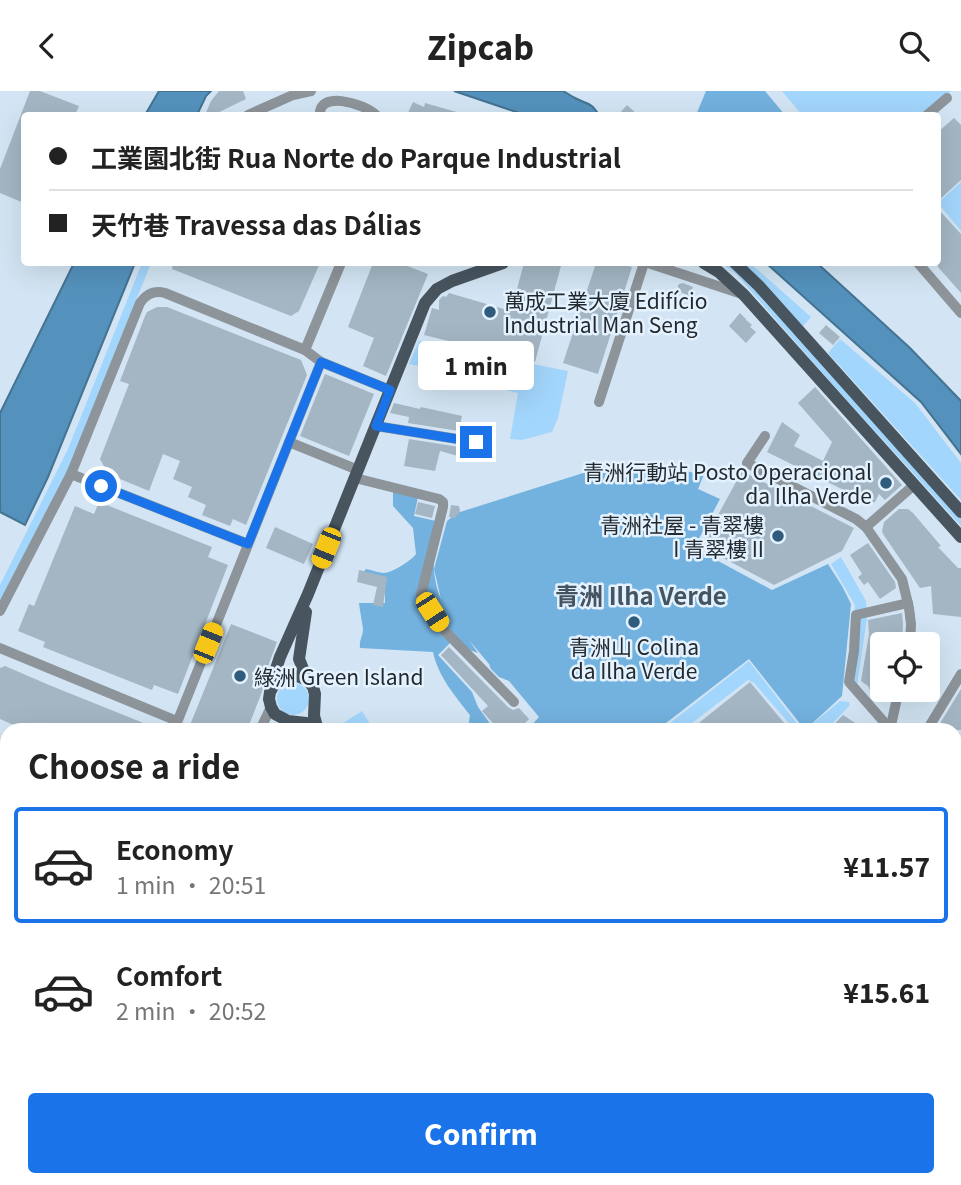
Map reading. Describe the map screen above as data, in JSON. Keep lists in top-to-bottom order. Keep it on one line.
{"districts":["青洲 Ilha Verde"],"places":["萬成工業大廈 Edifício Industrial Man Seng","青洲行動站 Posto Operacional da Ilha Verde","青洲社屋 - 青翠樓 I 青翠樓 II","青洲山 Colina da Ilha Verde","綠洲 Green Island"],"page":{"header":"Zipcab","banner":["工業園北街 Rua Norte do Parque Industrial","天竹巷 Travessa das Dálias"],"bubble":"1 min","heading":"Choose a ride","list":[{"name":"Economy","note":"1 min · 20:51","value":"¥11.57"},{"name":"Comfort","note":"2 min · 20:52","value":"¥15.61"}],"buttons":"Confirm"}}
